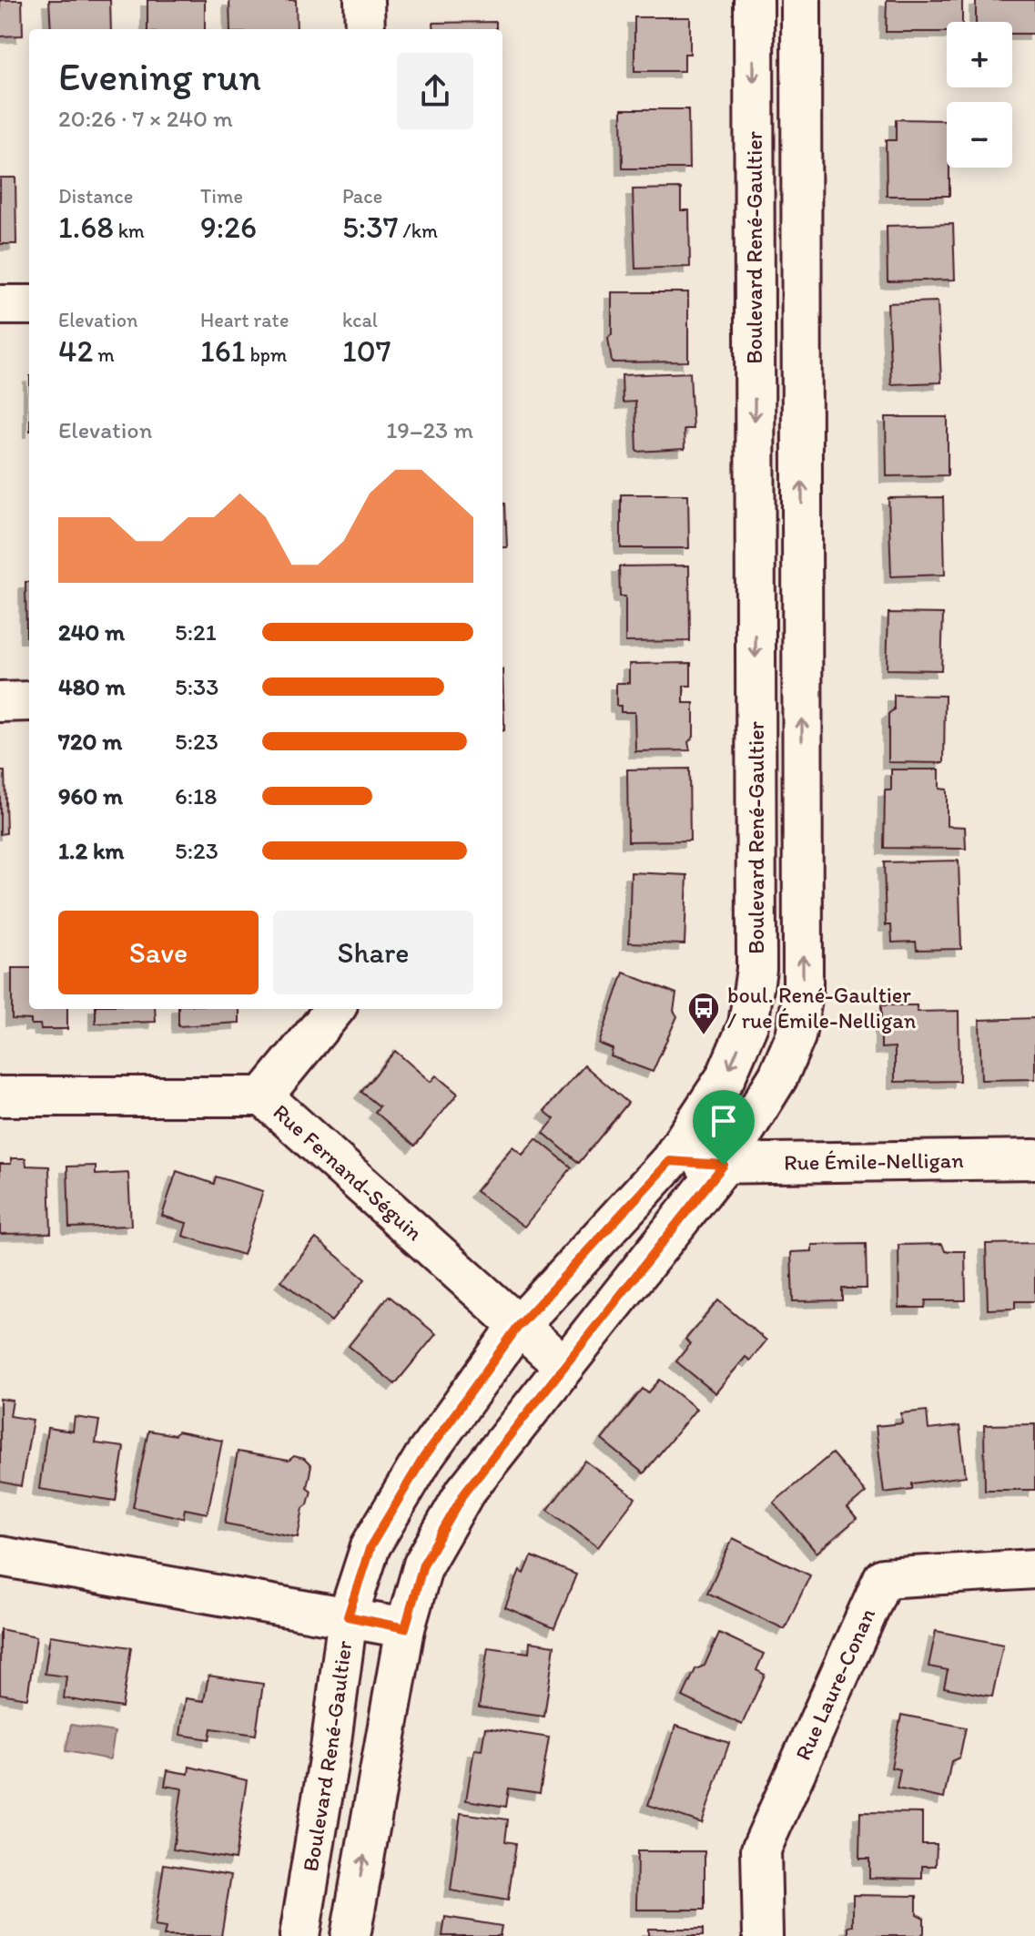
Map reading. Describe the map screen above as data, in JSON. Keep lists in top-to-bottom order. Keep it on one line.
{"streets":{"street":["Boulevard René-Gaultier","Rue Émile-Nelligan","Rue Fernand-Séguin","Rue Laure-Conan"]},"crossings":[["Boulevard René-Gaultier","Rue Émile-Nelligan"],["Boulevard René-Gaultier","Rue Fernand-Séguin"]],"places":{"bus stop":["boul. René-Gaultier / rue Émile-Nelligan"]},"page":{"map_buttons":["+","−"],"heading":["Evening run","20:26 · 7 × 240 m"],"stats":[["Distance","1.68 km"],["Time","9:26"],["Pace","5:37 /km"],["Elevation","42 m"],["Heart rate","161 bpm"],["kcal","107"]],"chart":["Elevation","19–23 m"],"list":[{"name":"240 m","note":"5:21"},{"name":"480 m","note":"5:33"},{"name":"720 m","note":"5:23"},{"name":"960 m","note":"6:18"},{"name":"1.2 km","note":"5:23"}],"buttons":["Save","Share"]}}
